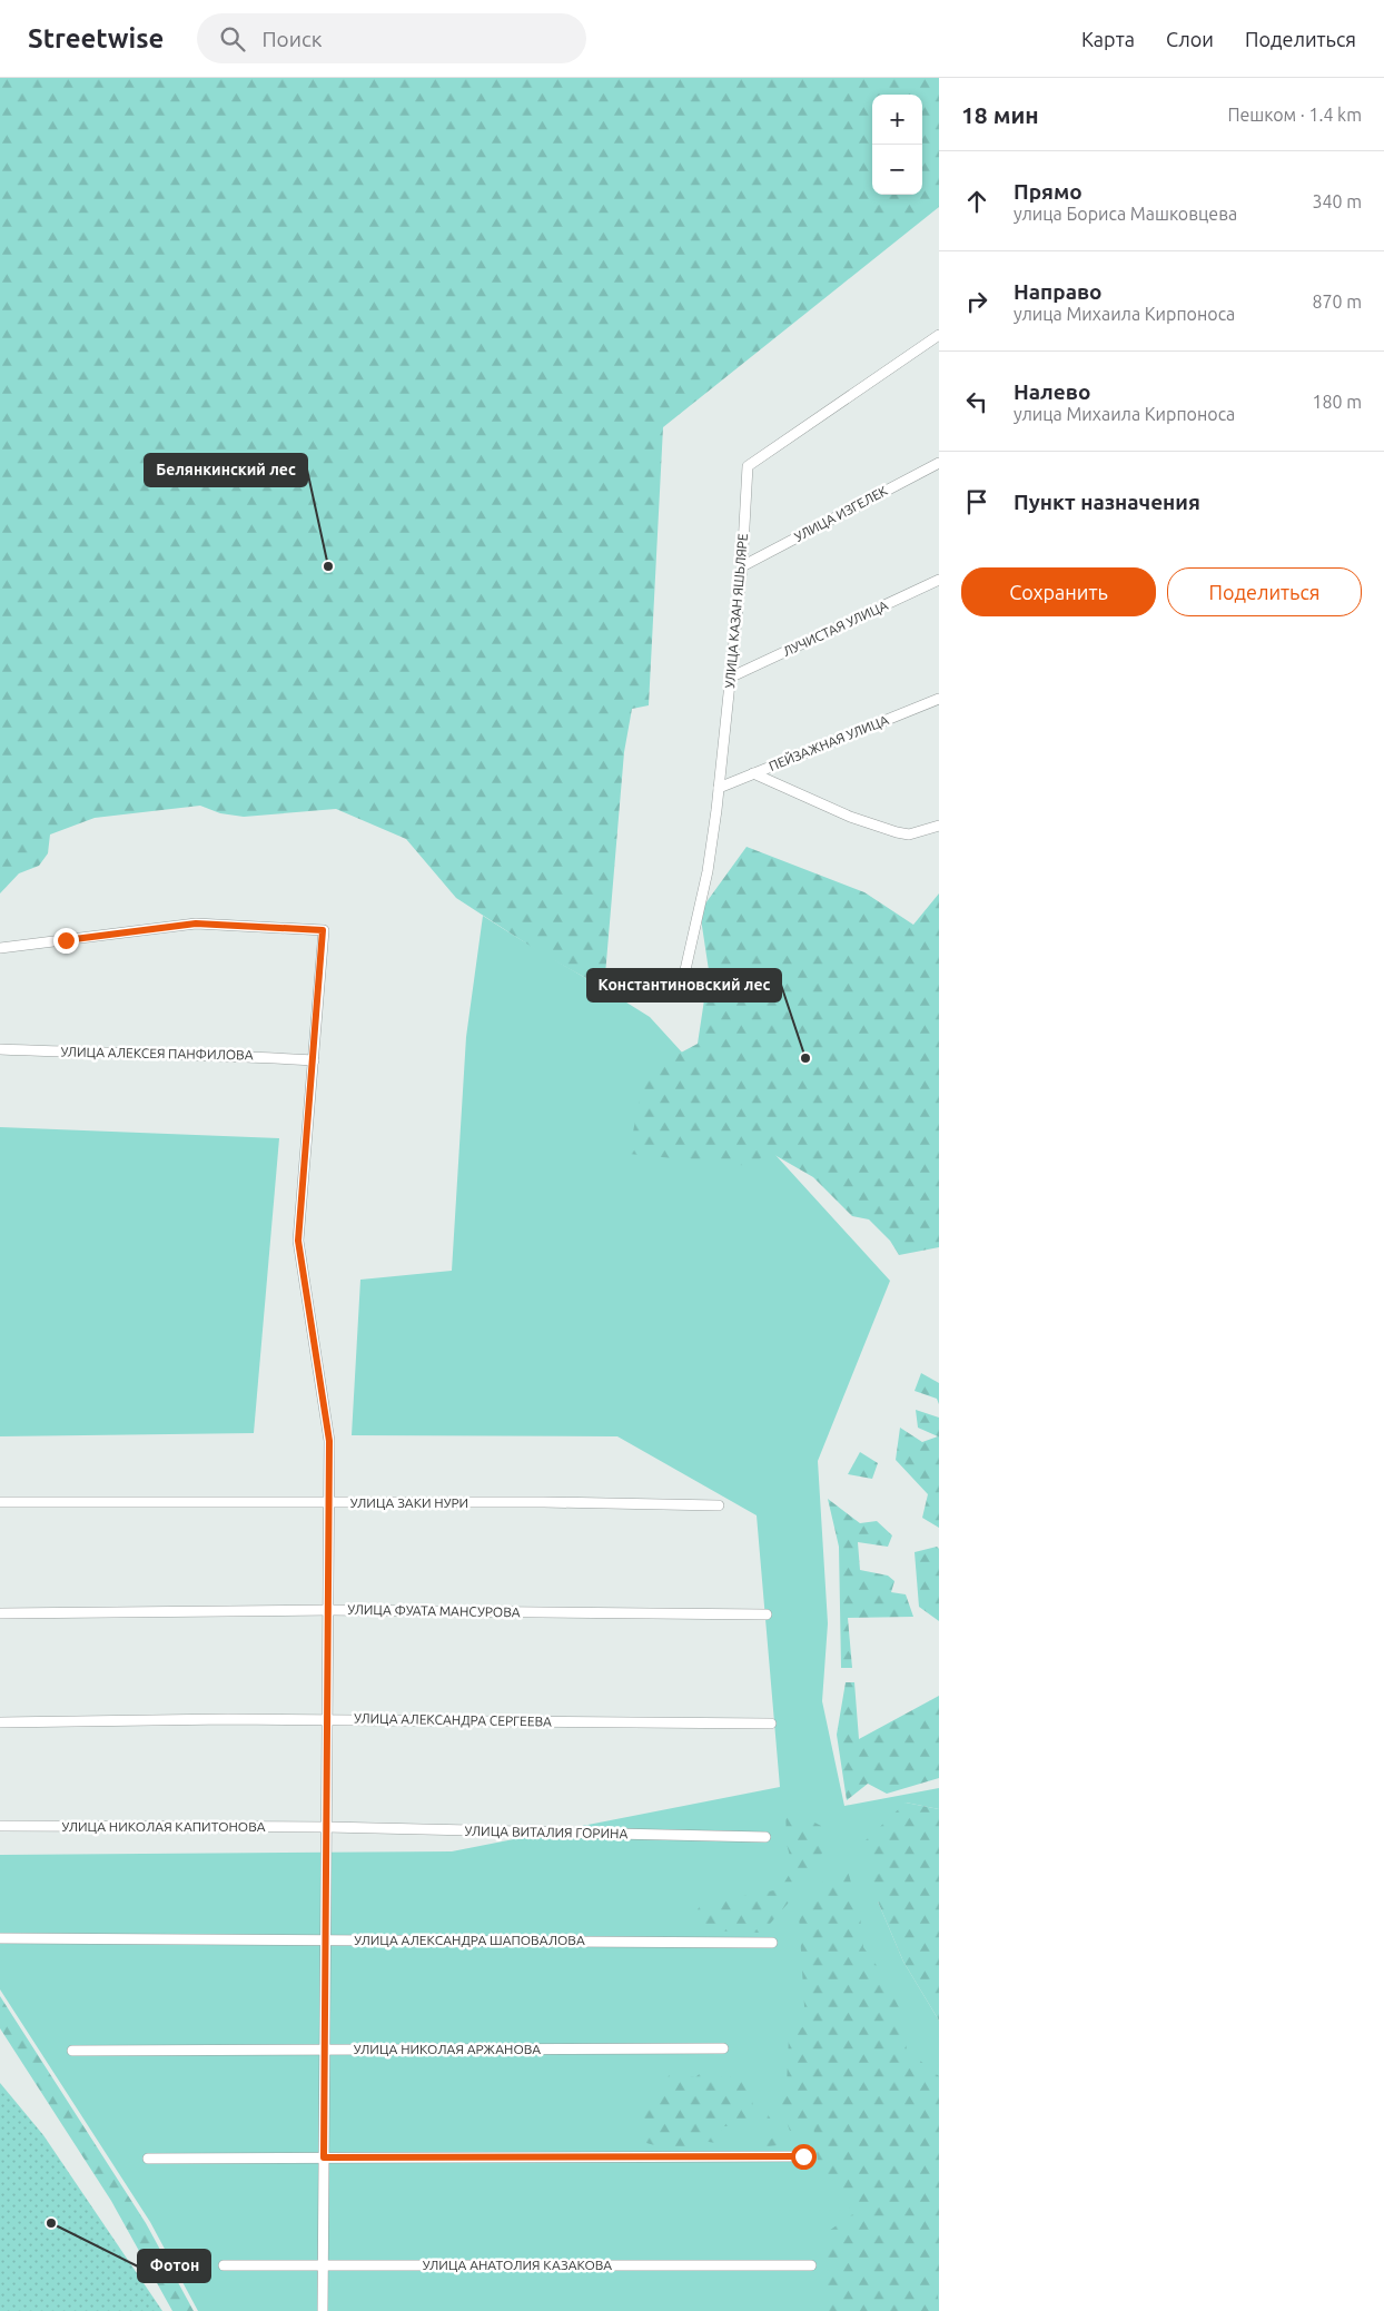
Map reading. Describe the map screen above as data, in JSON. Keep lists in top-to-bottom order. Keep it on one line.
{"streets":{"street":["УЛИЦА ИЗГЕЛЕК","УЛИЦА КАЗАН ЯШЬЛЯРЕ","ЛУЧИСТАЯ УЛИЦА","ПЕЙЗАЖНАЯ УЛИЦА","УЛИЦА АЛЕКСЕЯ ПАНФИЛОВА","УЛИЦА ЗАКИ НУРИ","УЛИЦА ФУАТА МАНСУРОВА","УЛИЦА АЛЕКСАНДРА СЕРГЕЕВА","УЛИЦА НИКОЛАЯ КАПИТОНОВА","УЛИЦА ВИТАЛИЯ ГОРИНА","УЛИЦА АЛЕКСАНДРА ШАПОВАЛОВА","УЛИЦА НИКОЛАЯ АРЖАНОВА","УЛИЦА АНАТОЛИЯ КАЗАКОВА"]},"crossings":[["УЛИЦА ИЗГЕЛЕК","УЛИЦА КАЗАН ЯШЬЛЯРЕ"],["УЛИЦА КАЗАН ЯШЬЛЯРЕ","ЛУЧИСТАЯ УЛИЦА"],["УЛИЦА КАЗАН ЯШЬЛЯРЕ","ПЕЙЗАЖНАЯ УЛИЦА"],["УЛИЦА НИКОЛАЯ КАПИТОНОВА","УЛИЦА ВИТАЛИЯ ГОРИНА"]],"places":["Белянкинский лес","Константиновский лес","Фотон"],"page":{"header":"Streetwise","search":"Поиск","nav":["Карта","Слои","Поделиться"],"heading":["18 мин","Пешком · 1.4 km"],"map_buttons":["+","−"],"list":[["Прямо","улица Бориса Машковцева","340 m"],["Направо","улица Михаила Кирпоноса","870 m"],["Налево","улица Михаила Кирпоноса","180 m"],"Пункт назначения"],"buttons":["Сохранить","Поделиться"]}}
